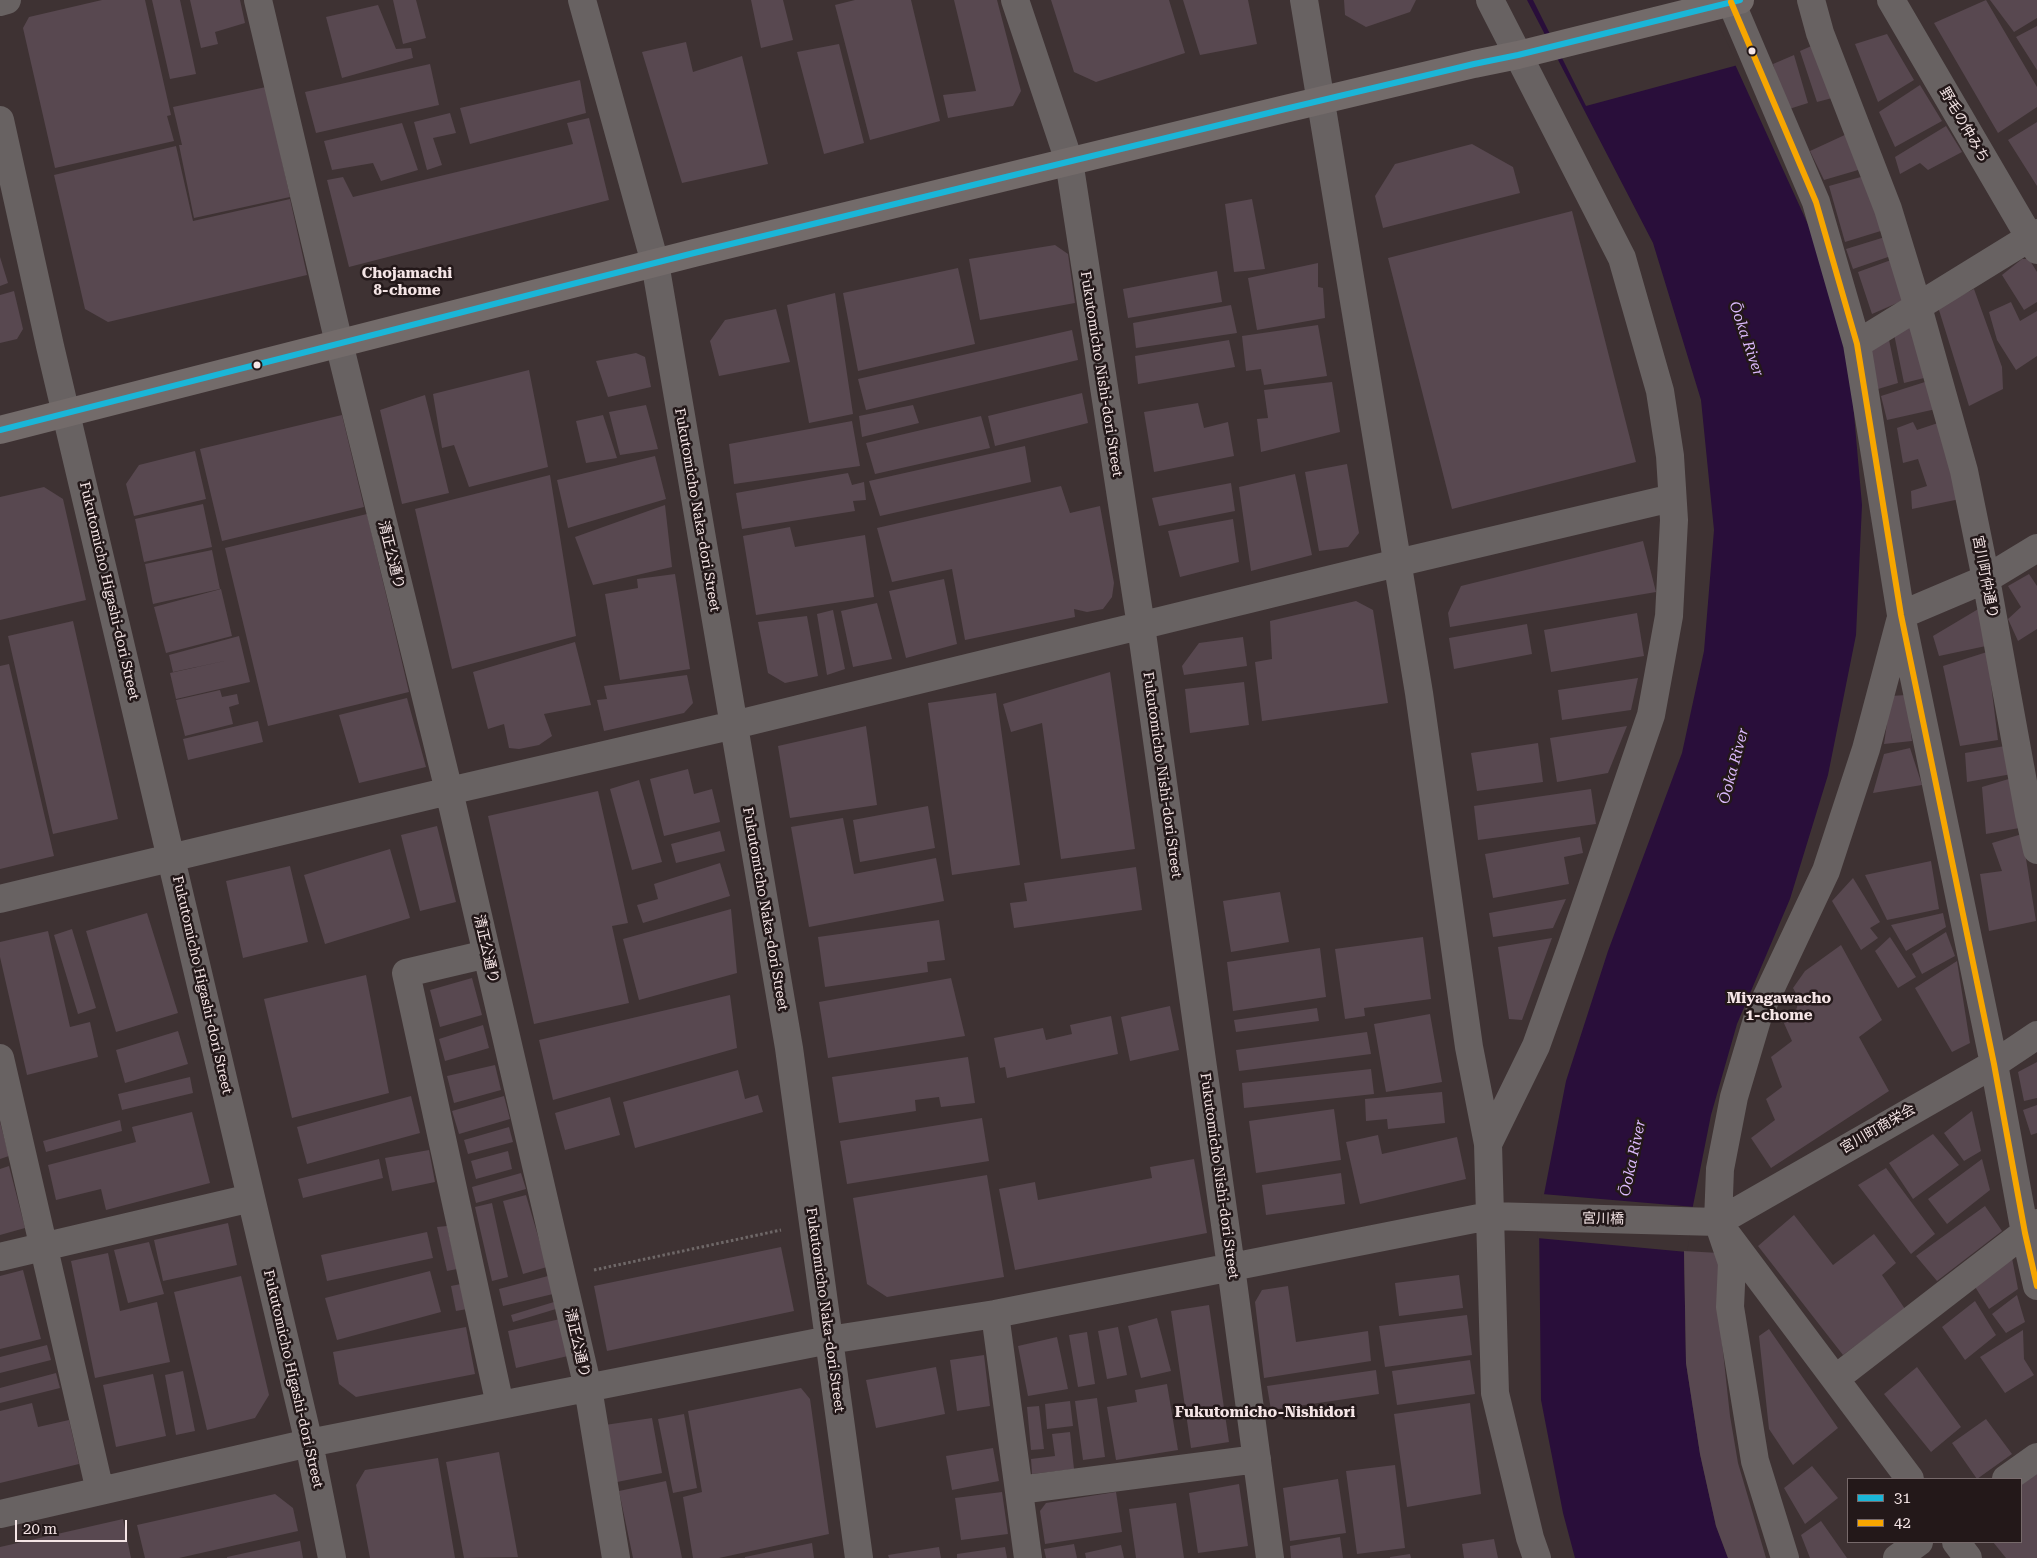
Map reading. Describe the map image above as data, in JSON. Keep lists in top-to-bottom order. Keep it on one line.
{"streets":{"street":["野毛の仲みち","Fukutomicho Nishi-dori Street","Fukutomicho Naka-dori Street","清正公通り","宮川町仲通り","Fukutomicho Higashi-dori Street","宮川町商栄会","宮川橋"]},"crossings":[["Fukutomicho Nishi-dori Street","宮川橋"],["Fukutomicho Naka-dori Street","宮川橋"],["清正公通り","宮川橋"],["Fukutomicho Higashi-dori Street","宮川橋"],["宮川町商栄会","宮川橋"]],"districts":["Chojamachi 8-chome","Miyagawacho 1-chome","Fukutomicho-Nishidori"],"water":["Ōoka River"],"lines":["transit line 31","transit line 42"],"legend":["31","42"],"scale_bar":"20 m"}
